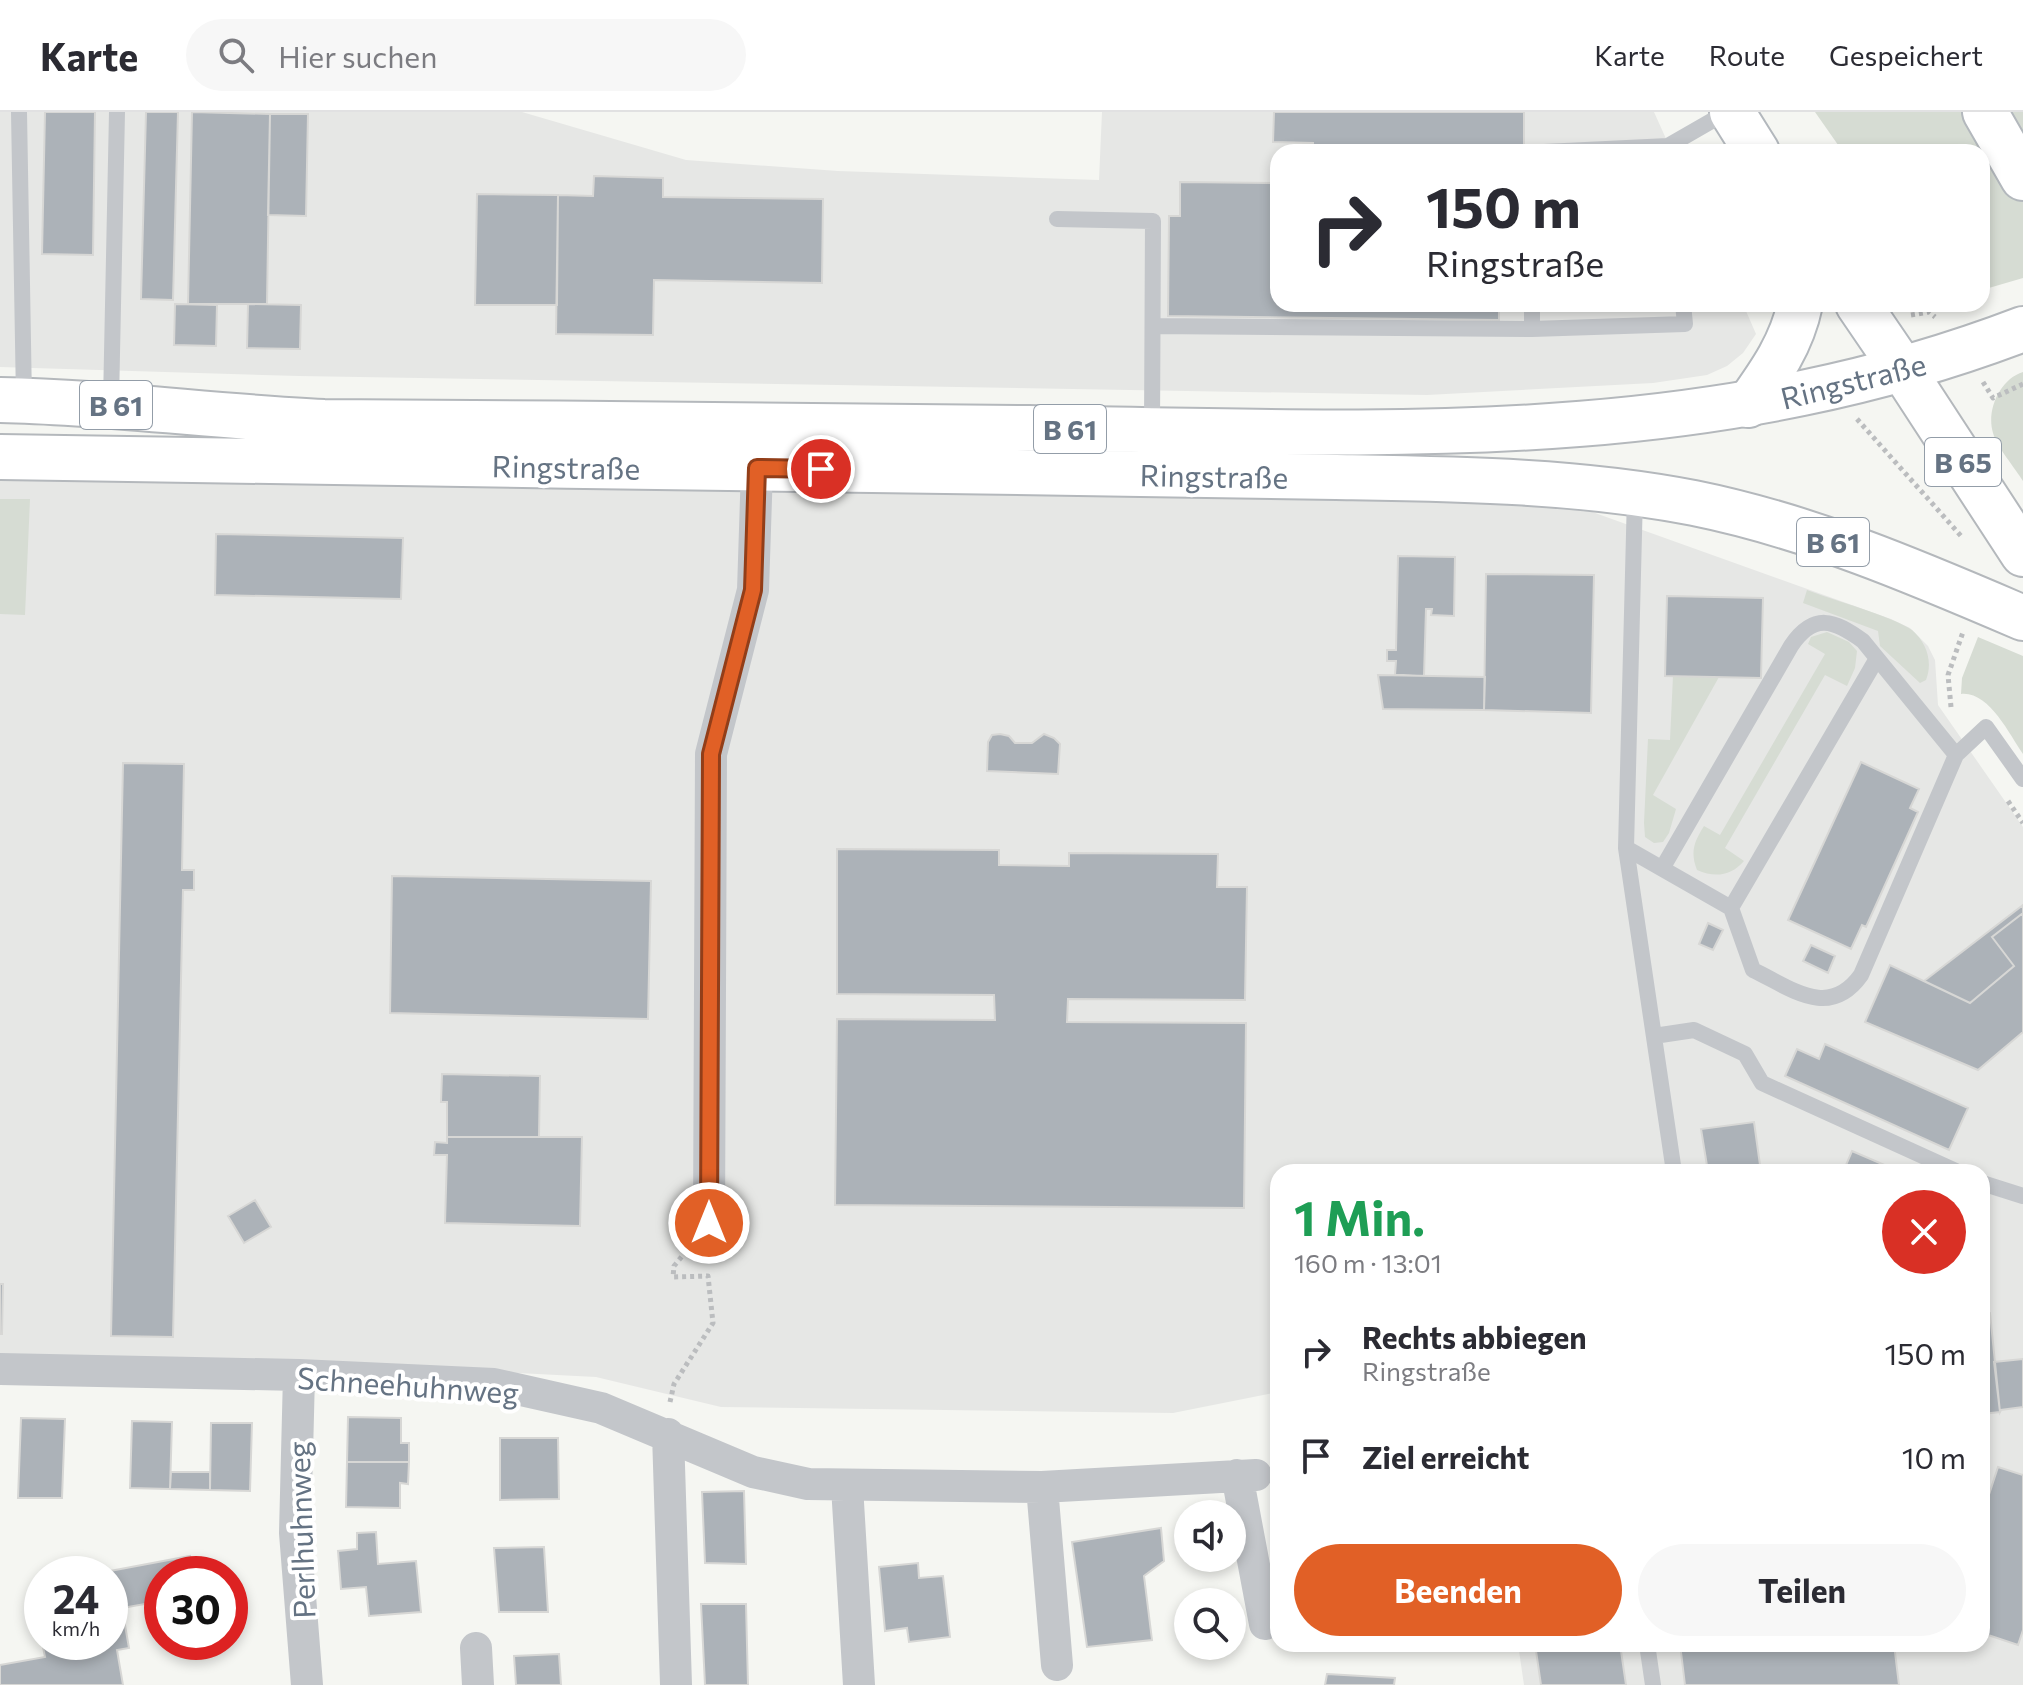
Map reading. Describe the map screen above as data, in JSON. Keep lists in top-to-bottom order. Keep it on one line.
{"streets":{"main road":["Ringstraße","B 61","B 65"],"street":["Schneehuhnweg","Perlhuhnweg"]},"crossings":[["Ringstraße","B 65"],["Schneehuhnweg","Perlhuhnweg"]],"page":{"header":"Karte","search":"Hier suchen","nav":["Karte","Route","Gespeichert"],"turn":["150 m","Ringstraße"],"heading":["1 Min.","160 m · 13:01"],"list":[{"name":"Rechts abbiegen","note":"Ringstraße","value":"150 m"},{"name":"Ziel erreicht","value":"10 m"}],"buttons":["Beenden","Teilen"],"speed":"24 km/h","limit":"30"}}
